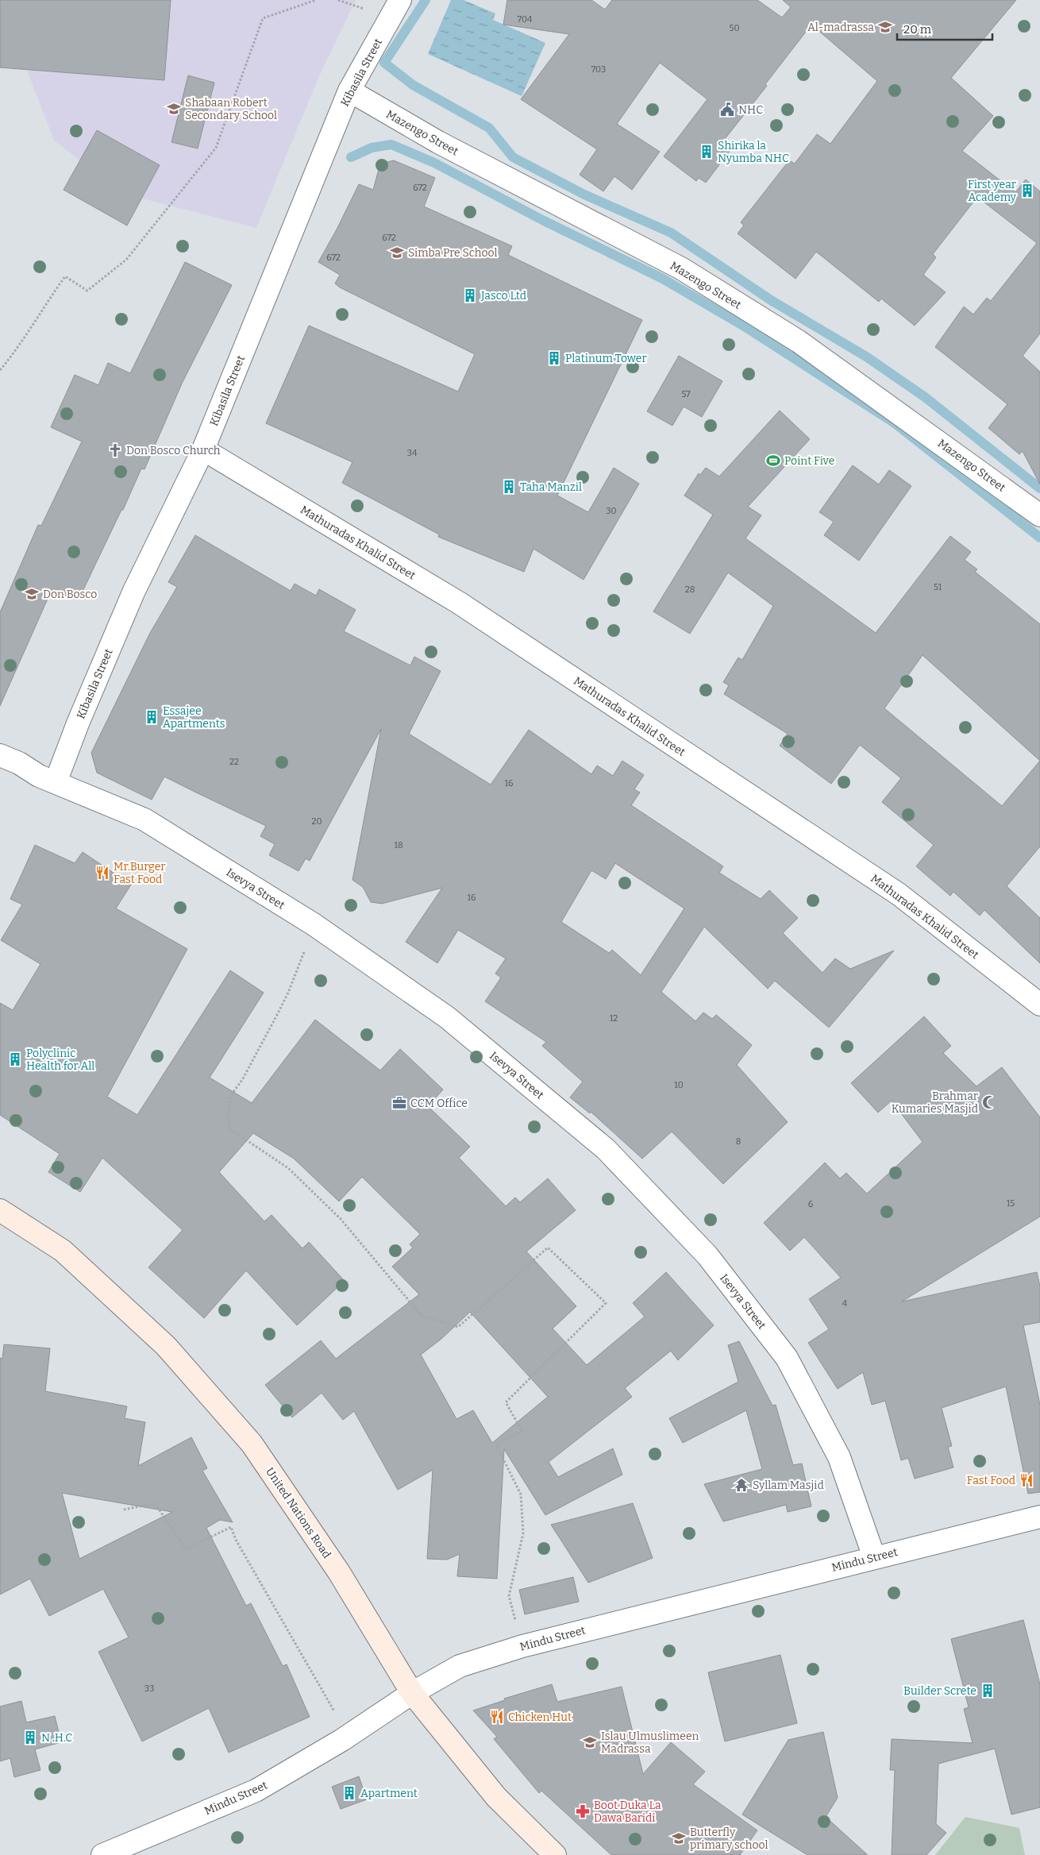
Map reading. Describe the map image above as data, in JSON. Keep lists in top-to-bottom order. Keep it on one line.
{"streets":{"street":["Kibasila Street","Mazengo Street","Mathuradas Khalid Street","Isevya Street","United Nations Road","Mindu Street"]},"crossings":[["Kibasila Street","Mazengo Street"],["Kibasila Street","Mathuradas Khalid Street"],["Kibasila Street","Isevya Street"],["Isevya Street","Mindu Street"],["United Nations Road","Mindu Street"]],"places":{"school or university":["Al-madrassa","Shabaan Robert Secondary School","Simba Pre School","Don Bosco","Islau Ulmuslimeen Madrassa","Butterfly primary school"],"public building":["NHC"],"building":["Shirika la Nyumba NHC","First year Academy","Jasco Ltd","Platinum Tower","Taha Manzil","Essajee Apartments","Polyclinic Health for All","Builder Screte","N .H.C","Apartment"],"church":["Don Bosco Church"],"sports":["Point Five"],"restaurant":["Mr.Burger Fast Food","Fast Food","Chicken Hut"],"mosque":["Brahmar Kumaries Masjid"],"office":["CCM Office"],"temple":["Syllam Masjid"],"pharmacy":["Boot Duka La Dawa Baridi"]},"house_numbers":["704","50","703","672","672","672","57","34","30","51","28","22","16","20","18","16","12","10","8","15","6","4","33"],"scale_bar":"20 m"}
